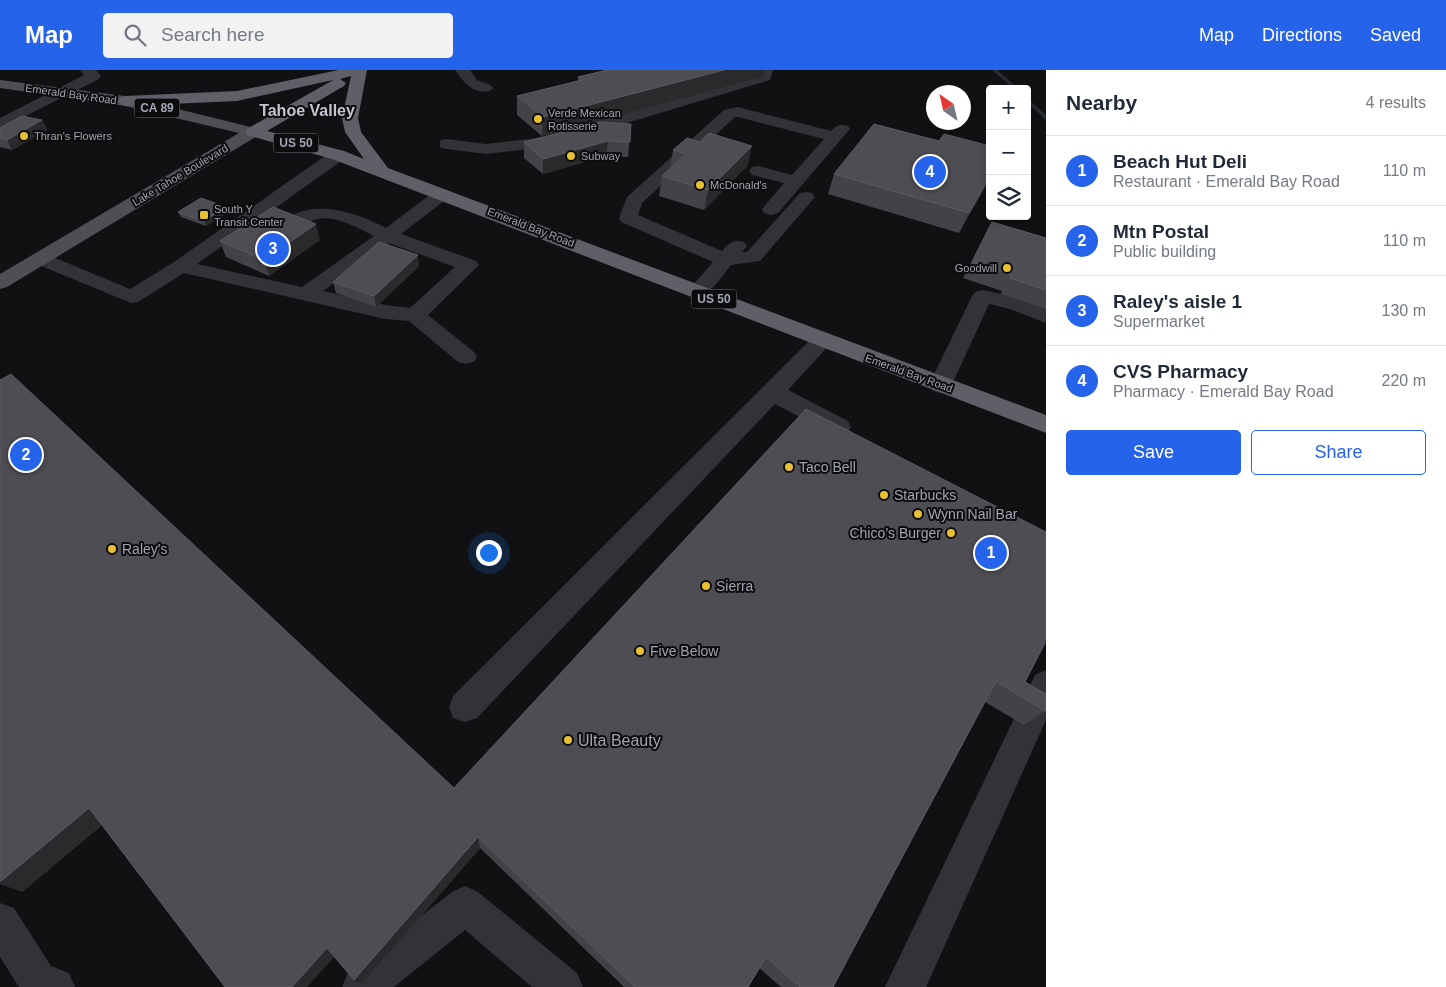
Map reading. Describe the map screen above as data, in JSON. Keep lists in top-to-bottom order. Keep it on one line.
{"streets":{"highway":["Emerald Bay Road","US 50","Lake Tahoe Boulevard"],"main road":["CA 89"]},"crossings":[["Emerald Bay Road","Lake Tahoe Boulevard"]],"districts":["Tahoe Valley"],"places":{"other":["Verde Mexican Rotisserie","Thran's Flowers","Subway","McDonald's","Goodwill","Taco Bell","Starbucks","Wynn Nail Bar","Chico’s Burger","Raley's","Sierra","Five Below","Ulta Beauty"],"transit":["South Y Transit Center"]},"north":"top left","page":{"header":"Map","search":"Search here","nav":["Map","Directions","Saved"],"heading":["Nearby","4 results"],"map_buttons":["+","−"],"list":[{"mark":"1","name":"Beach Hut Deli","note":"Restaurant · Emerald Bay Road","value":"110 m"},{"mark":"2","name":"Mtn Postal","note":"Public building","value":"110 m"},{"mark":"3","name":"Raley's aisle 1","note":"Supermarket","value":"130 m"},{"mark":"4","name":"CVS Pharmacy","note":"Pharmacy · Emerald Bay Road","value":"220 m"}],"pins":["4","3","2","1"],"buttons":["Save","Share"]}}
